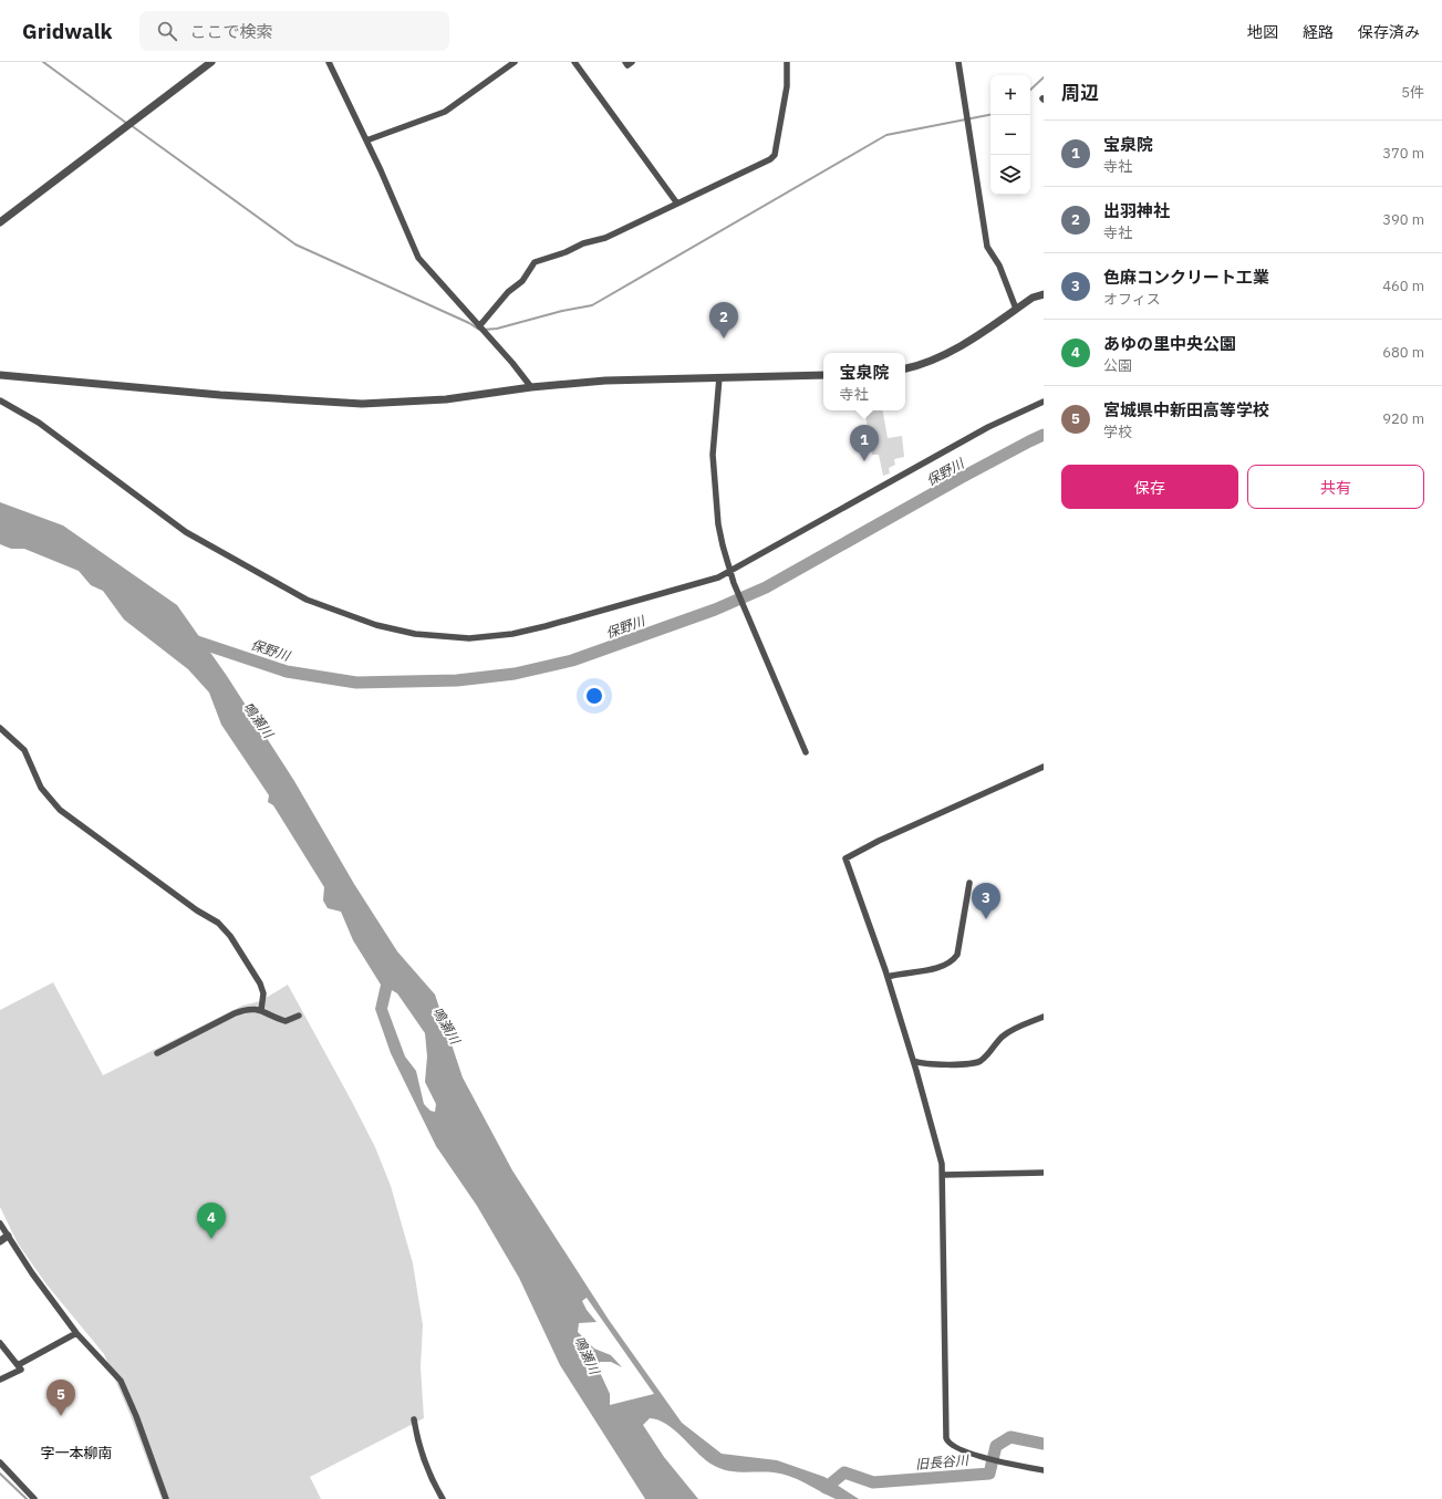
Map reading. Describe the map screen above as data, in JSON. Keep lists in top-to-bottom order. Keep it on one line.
{"districts":["字一本柳南"],"water":["保野川","鳴瀬川","旧長谷川"],"page":{"header":"Gridwalk","search":"ここで検索","nav":["地図","経路","保存済み"],"heading":["周辺","5件"],"map_buttons":["+","−"],"list":[{"mark":"1","name":"宝泉院","note":"寺社","value":"370 m"},{"mark":"2","name":"出羽神社","note":"寺社","value":"390 m"},{"mark":"3","name":"色麻コンクリート工業","note":"オフィス","value":"460 m"},{"mark":"4","name":"あゆの里中央公園","note":"公園","value":"680 m"},{"mark":"5","name":"宮城県中新田高等学校","note":"学校","value":"920 m"}],"pins":["2","1","3","4","5"],"popup":["宝泉院","寺社"],"buttons":["保存","共有"]}}
